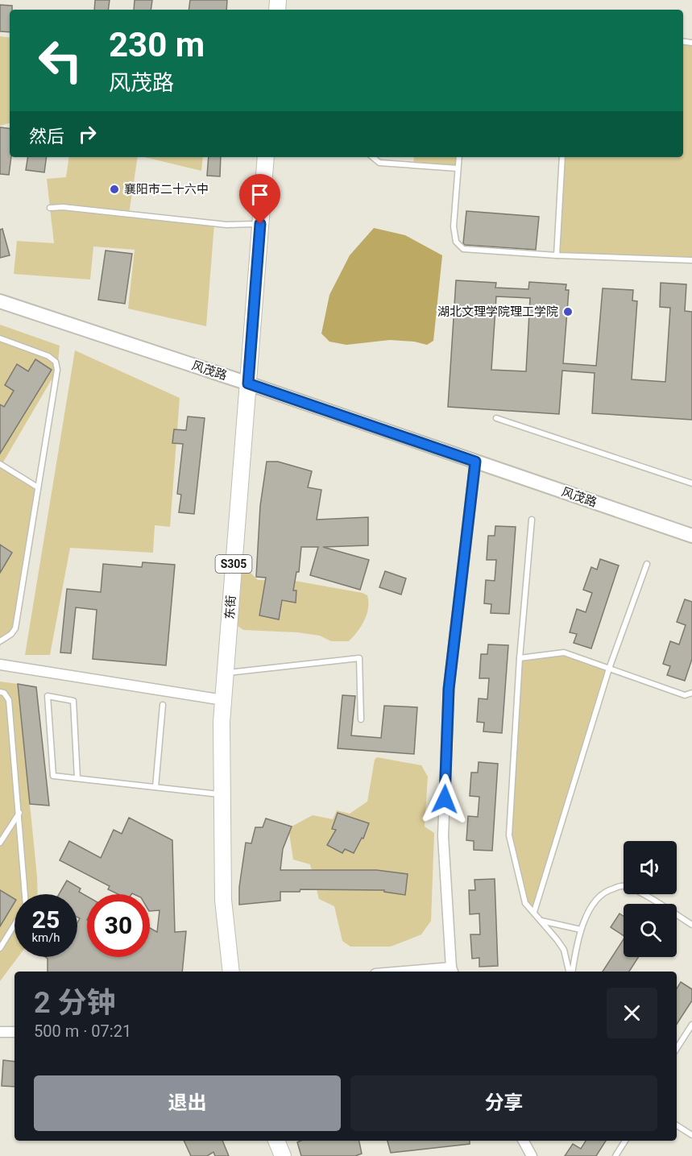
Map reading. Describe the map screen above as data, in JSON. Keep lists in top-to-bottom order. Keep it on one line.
{"streets":{"main road":["S305","东街"],"street":["风茂路"]},"crossings":[["风茂路","东街"]],"places":["襄阳市二十六中","湖北文理学院理工学院"],"page":{"turn":["230 m","风茂路"],"then":"然后","speed":"25 km/h","limit":"30","heading":["2 分钟","500 m · 07:21"],"buttons":["退出","分享"]}}
